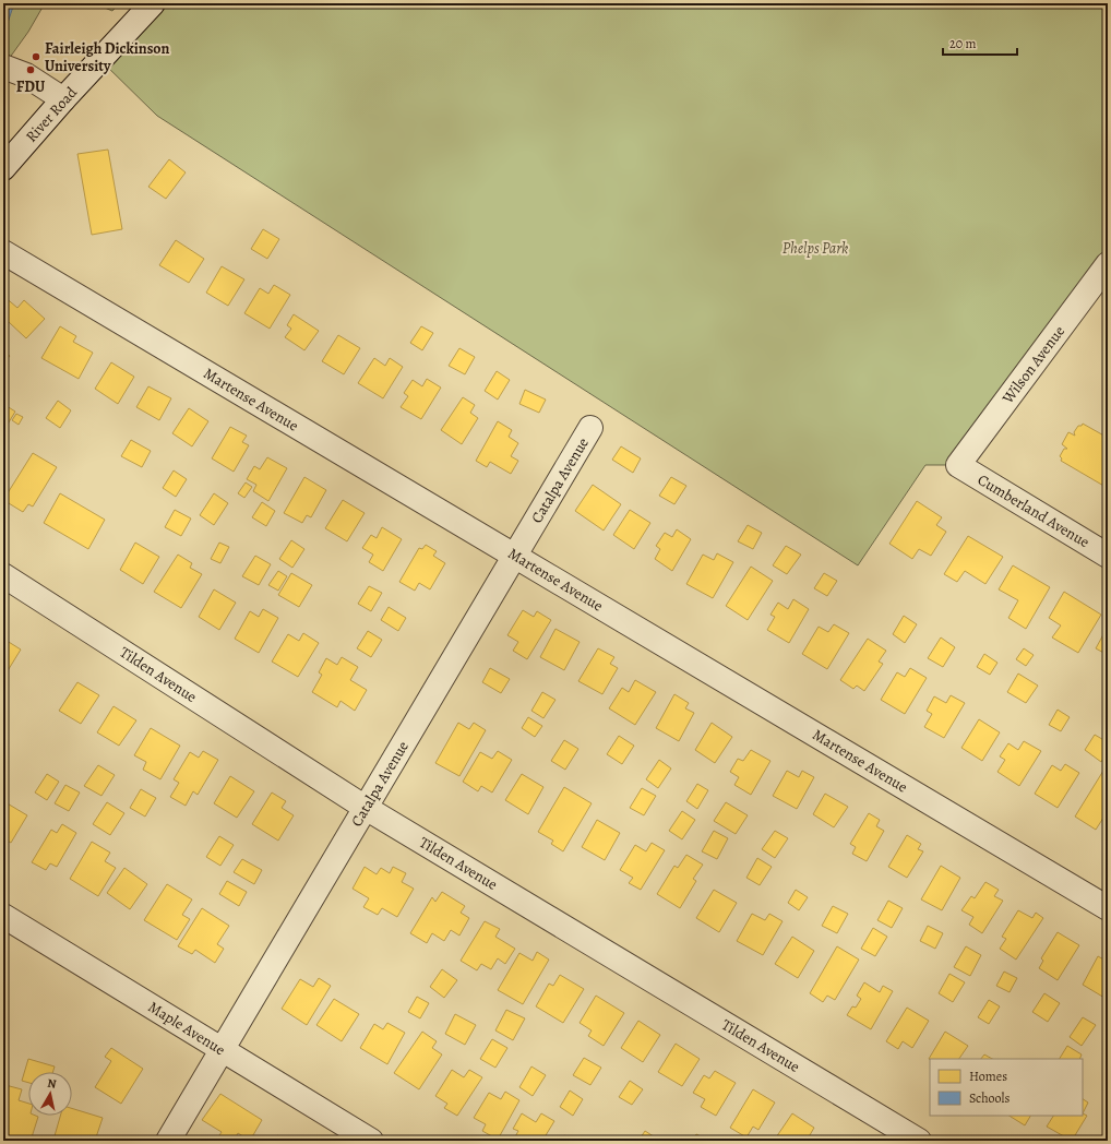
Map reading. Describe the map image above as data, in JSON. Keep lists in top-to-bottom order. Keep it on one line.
{"streets":{"street":["River Road","Wilson Avenue","Martense Avenue","Catalpa Avenue","Cumberland Avenue","Tilden Avenue","Maple Avenue"]},"crossings":[["Wilson Avenue","Cumberland Avenue"],["Martense Avenue","Catalpa Avenue"],["Catalpa Avenue","Tilden Avenue"],["Catalpa Avenue","Maple Avenue"]],"parks":["Phelps Park"],"places":["Fairleigh Dickinson University","FDU"],"legend":["Homes","Schools"],"scale_bar":"20 m","north":"top"}
